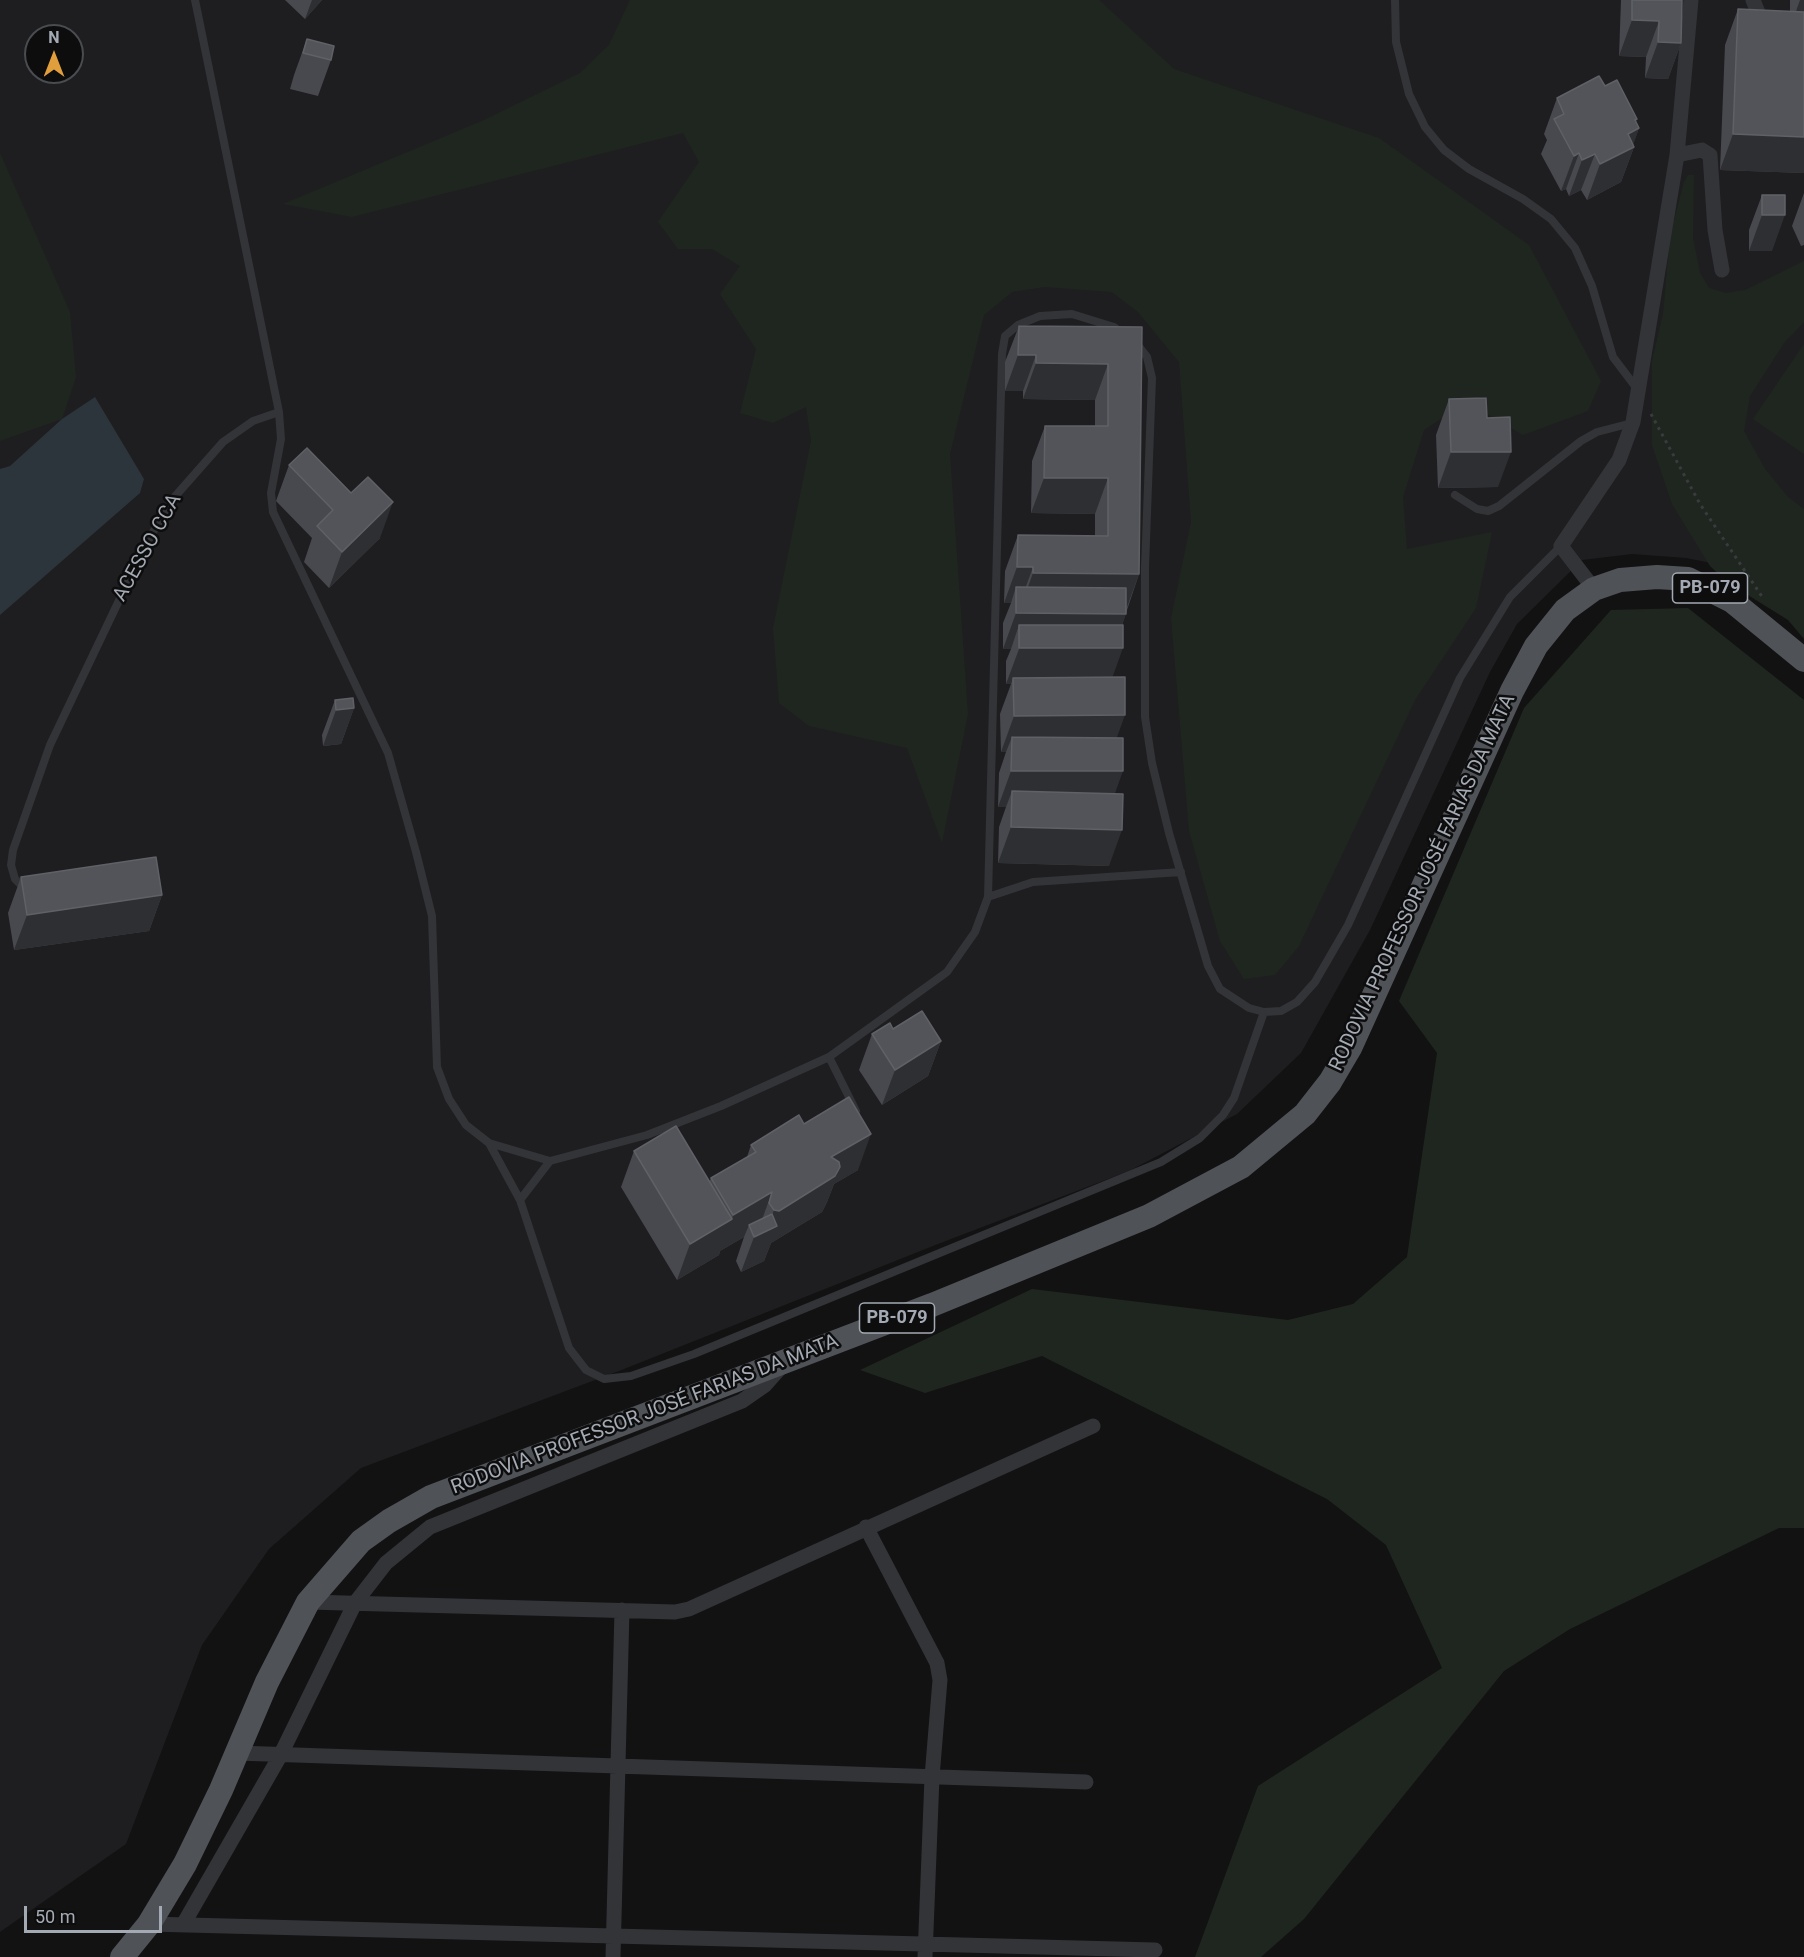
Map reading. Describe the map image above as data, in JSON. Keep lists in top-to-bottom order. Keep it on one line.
{"streets":{"main road":["PB-079","RODOVIA PROFESSOR JOSÉ FARIAS DA MATA"],"lane":["ACESSO CCA"]},"crossings":[["PB-079","RODOVIA PROFESSOR JOSÉ FARIAS DA MATA"]],"scale_bar":"50 m","north":"top"}
